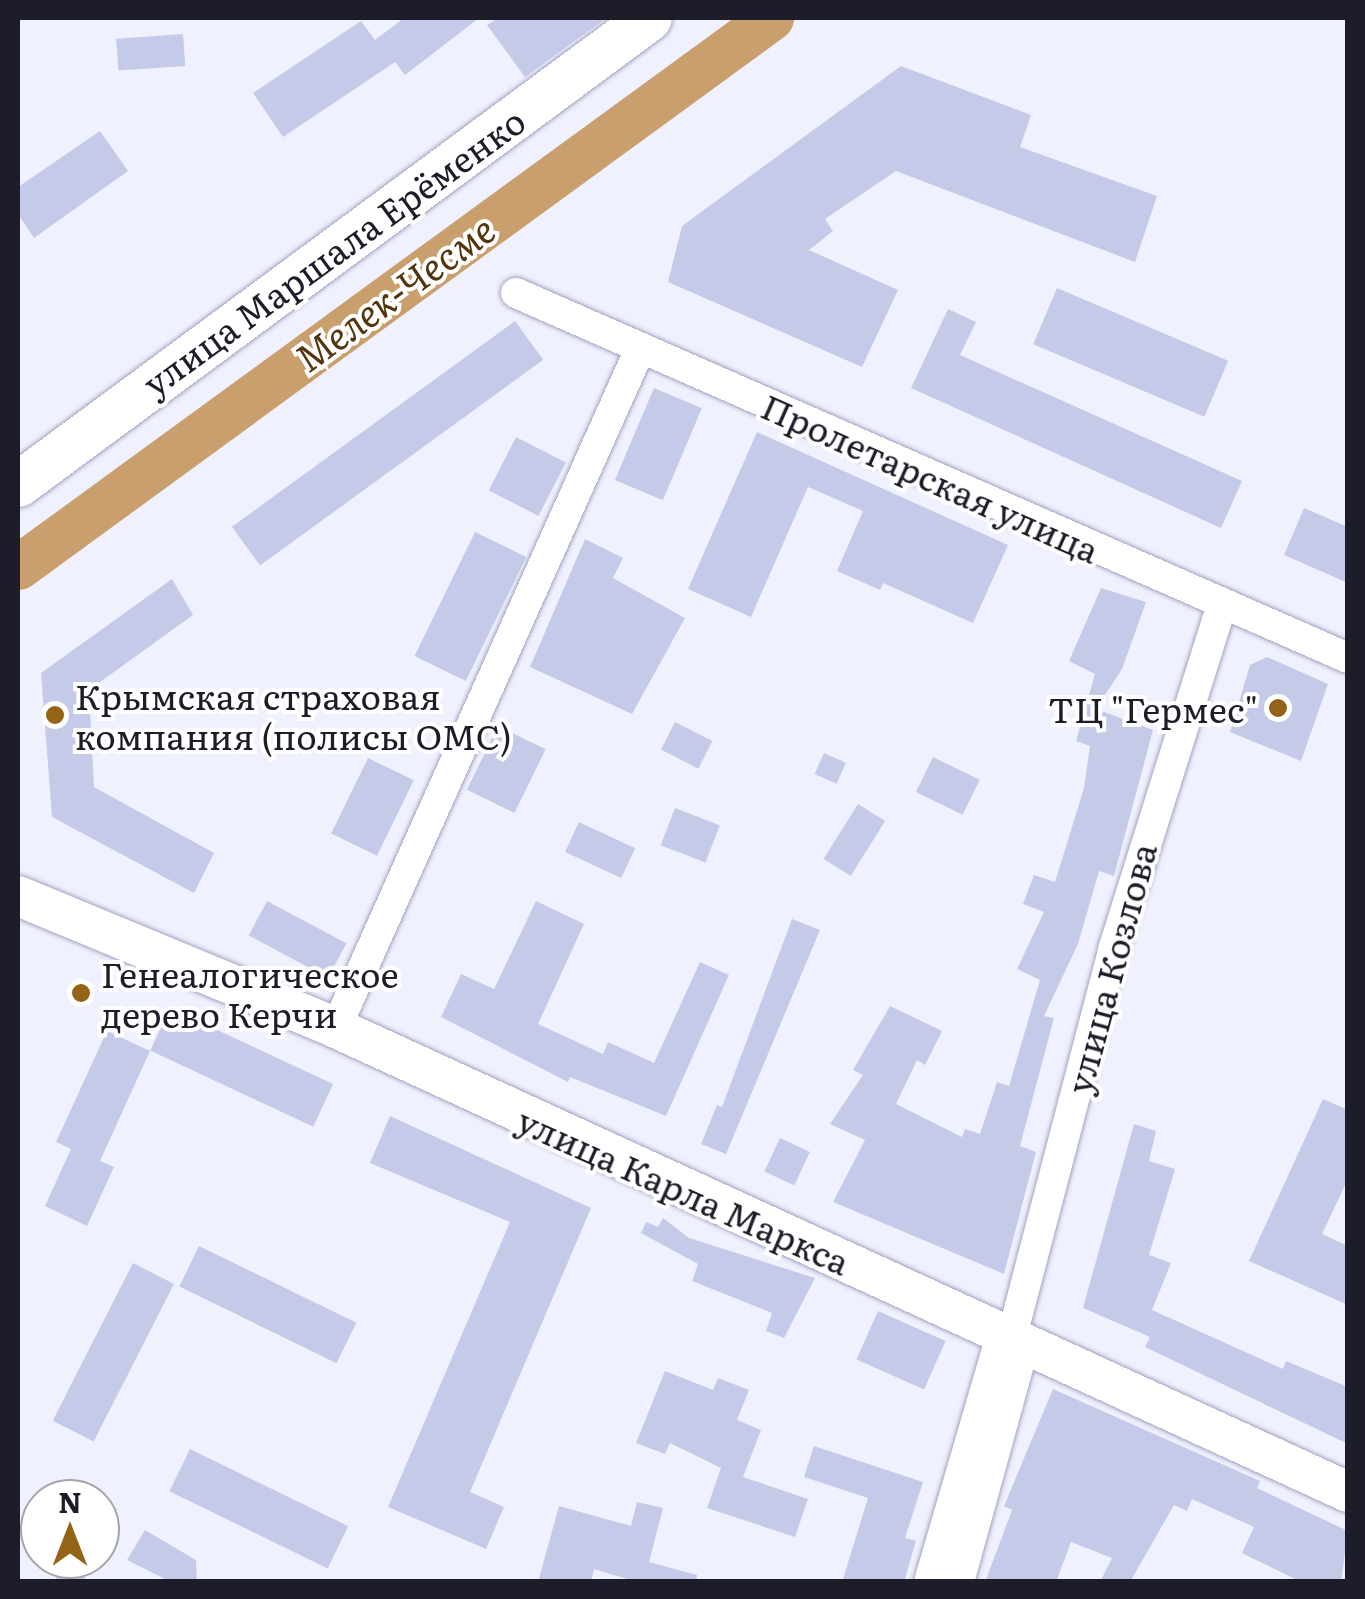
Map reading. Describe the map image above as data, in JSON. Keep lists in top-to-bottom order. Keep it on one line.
{"streets":{"main road":["улица Маршала Ерёменко","улица Карла Маркса"],"street":["Пролетарская улица","улица Козлова"]},"crossings":[["Пролетарская улица","улица Козлова"],["улица Козлова","улица Карла Маркса"]],"water":["Мелек-Чесме"],"places":["ТЦ \"Гермес\"","Крымская страховая компания (полисы ОМС)","Генеалогическое дерево Керчи"],"north":"top"}
